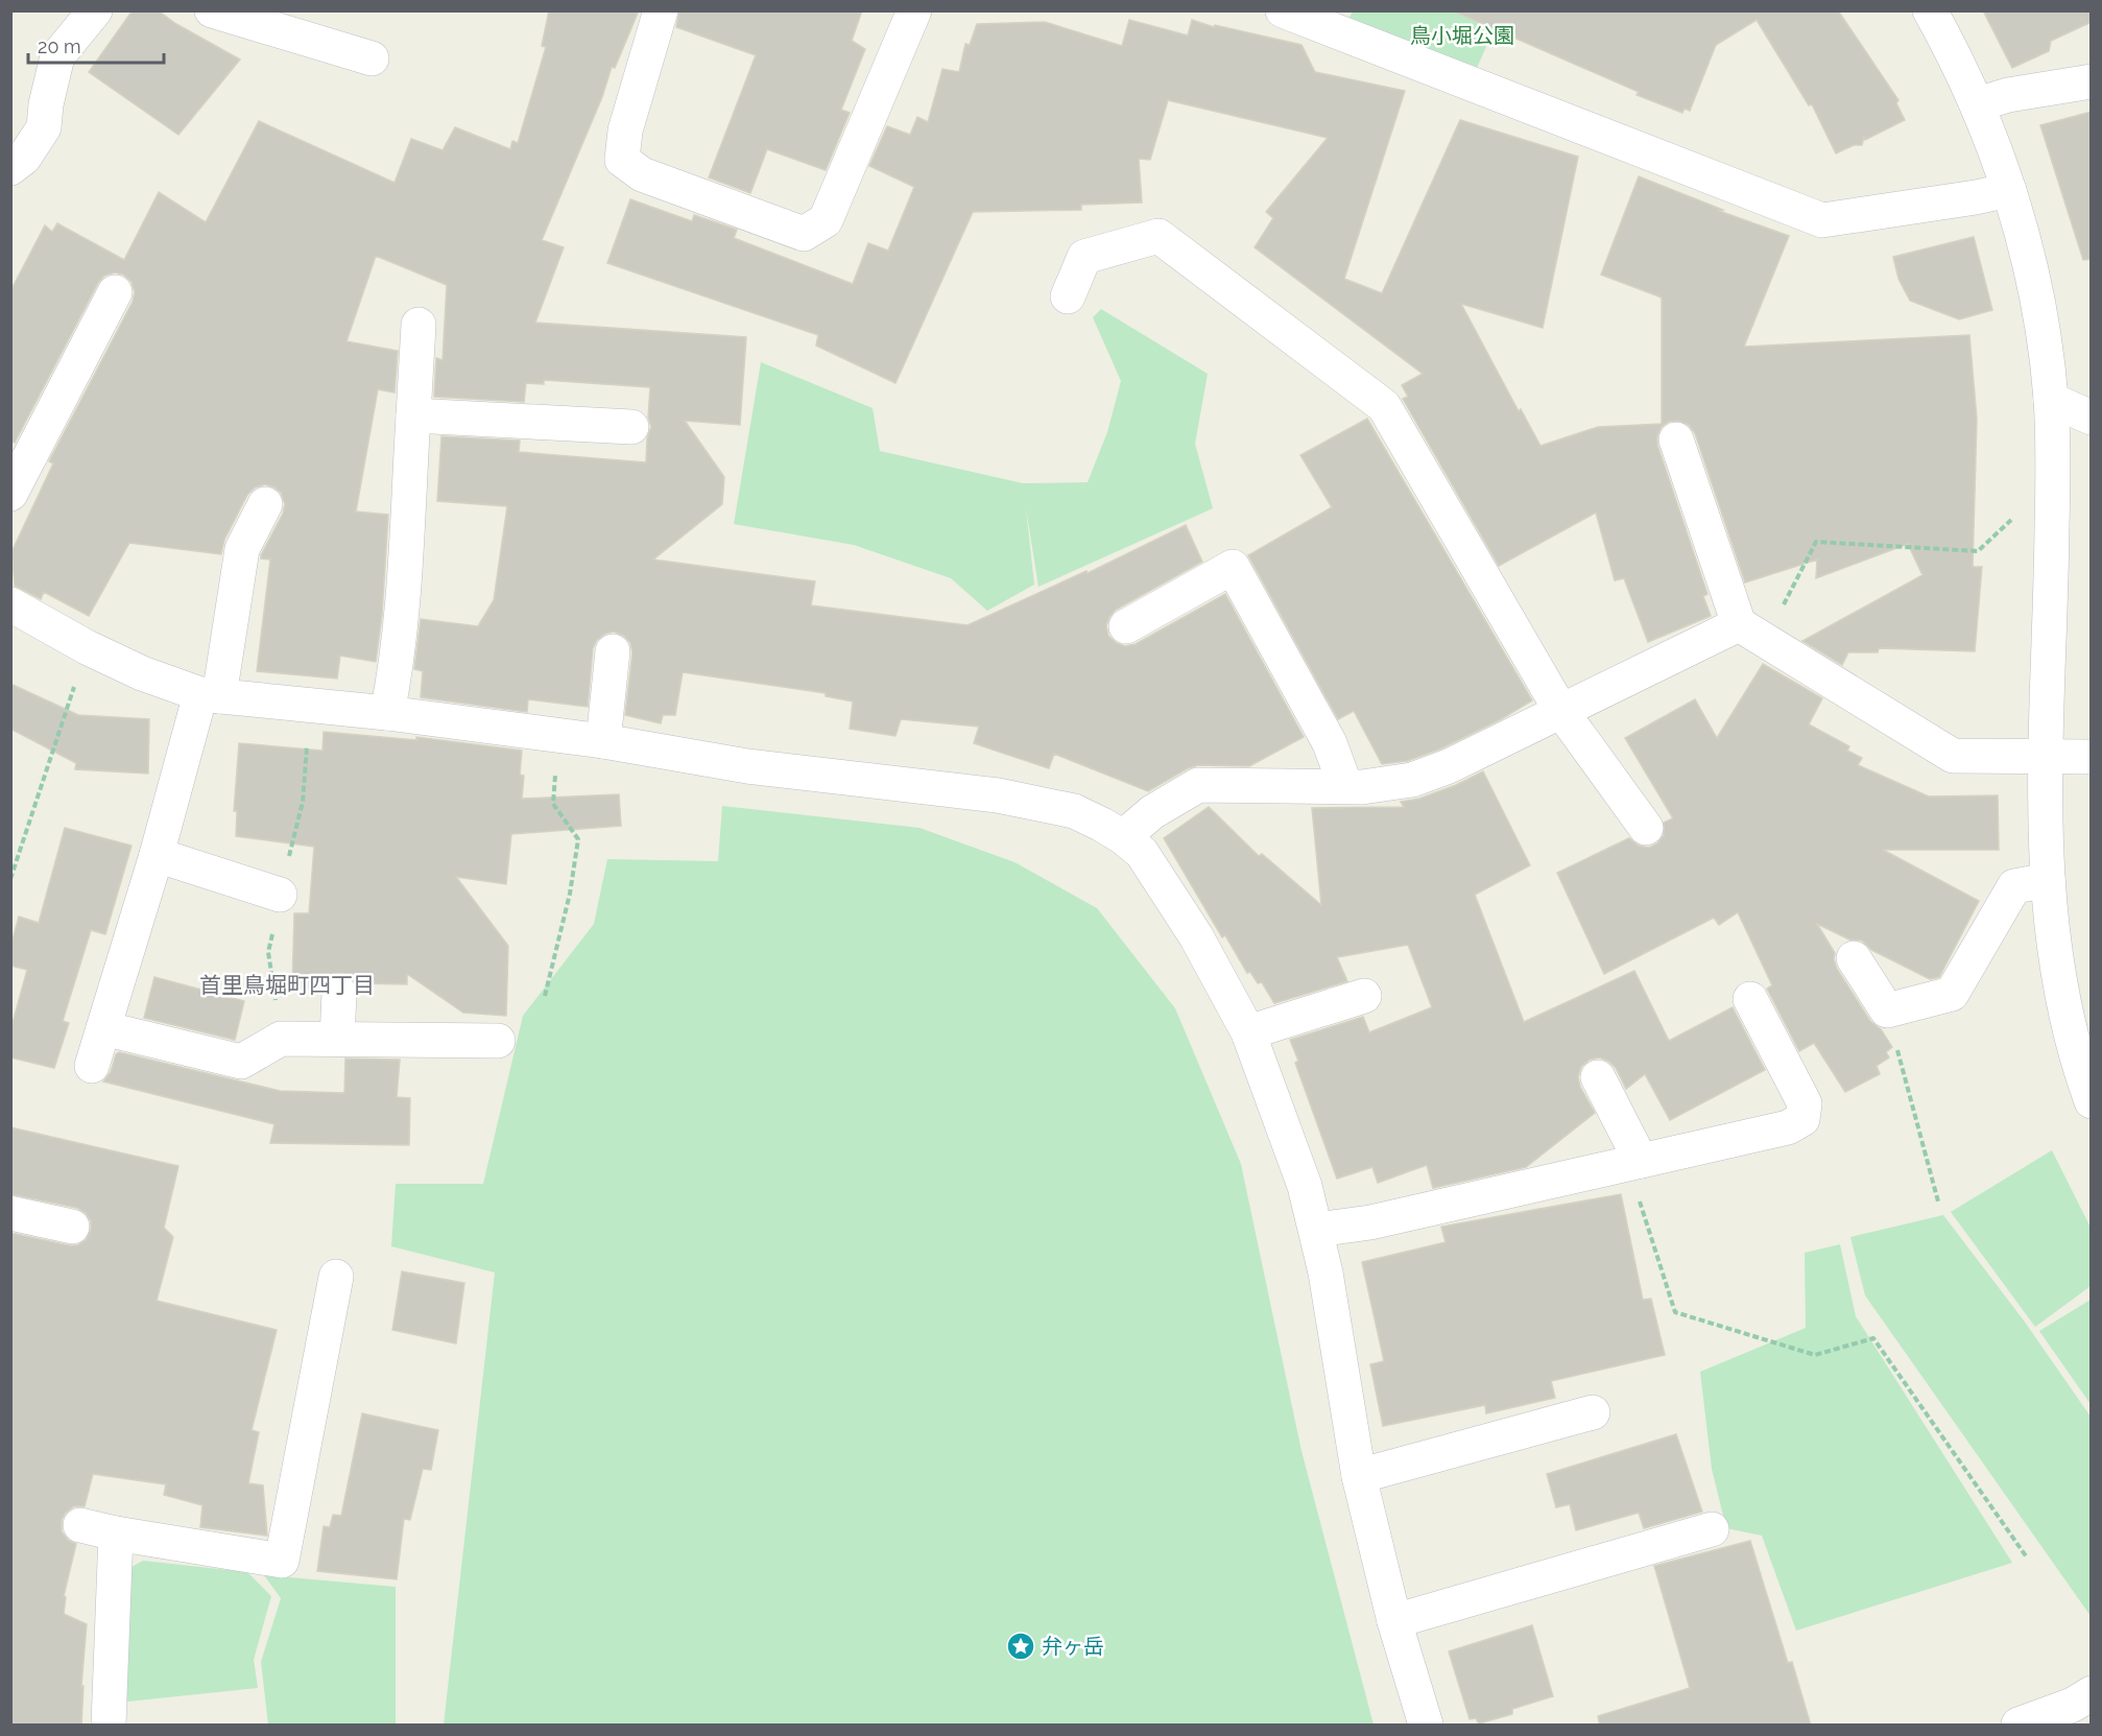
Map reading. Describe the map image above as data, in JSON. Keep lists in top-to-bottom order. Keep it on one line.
{"districts":["首里鳥堀町四丁目"],"parks":["鳥小堀公園"],"places":{"place":["弁ヶ岳"]},"scale_bar":"20 m"}
